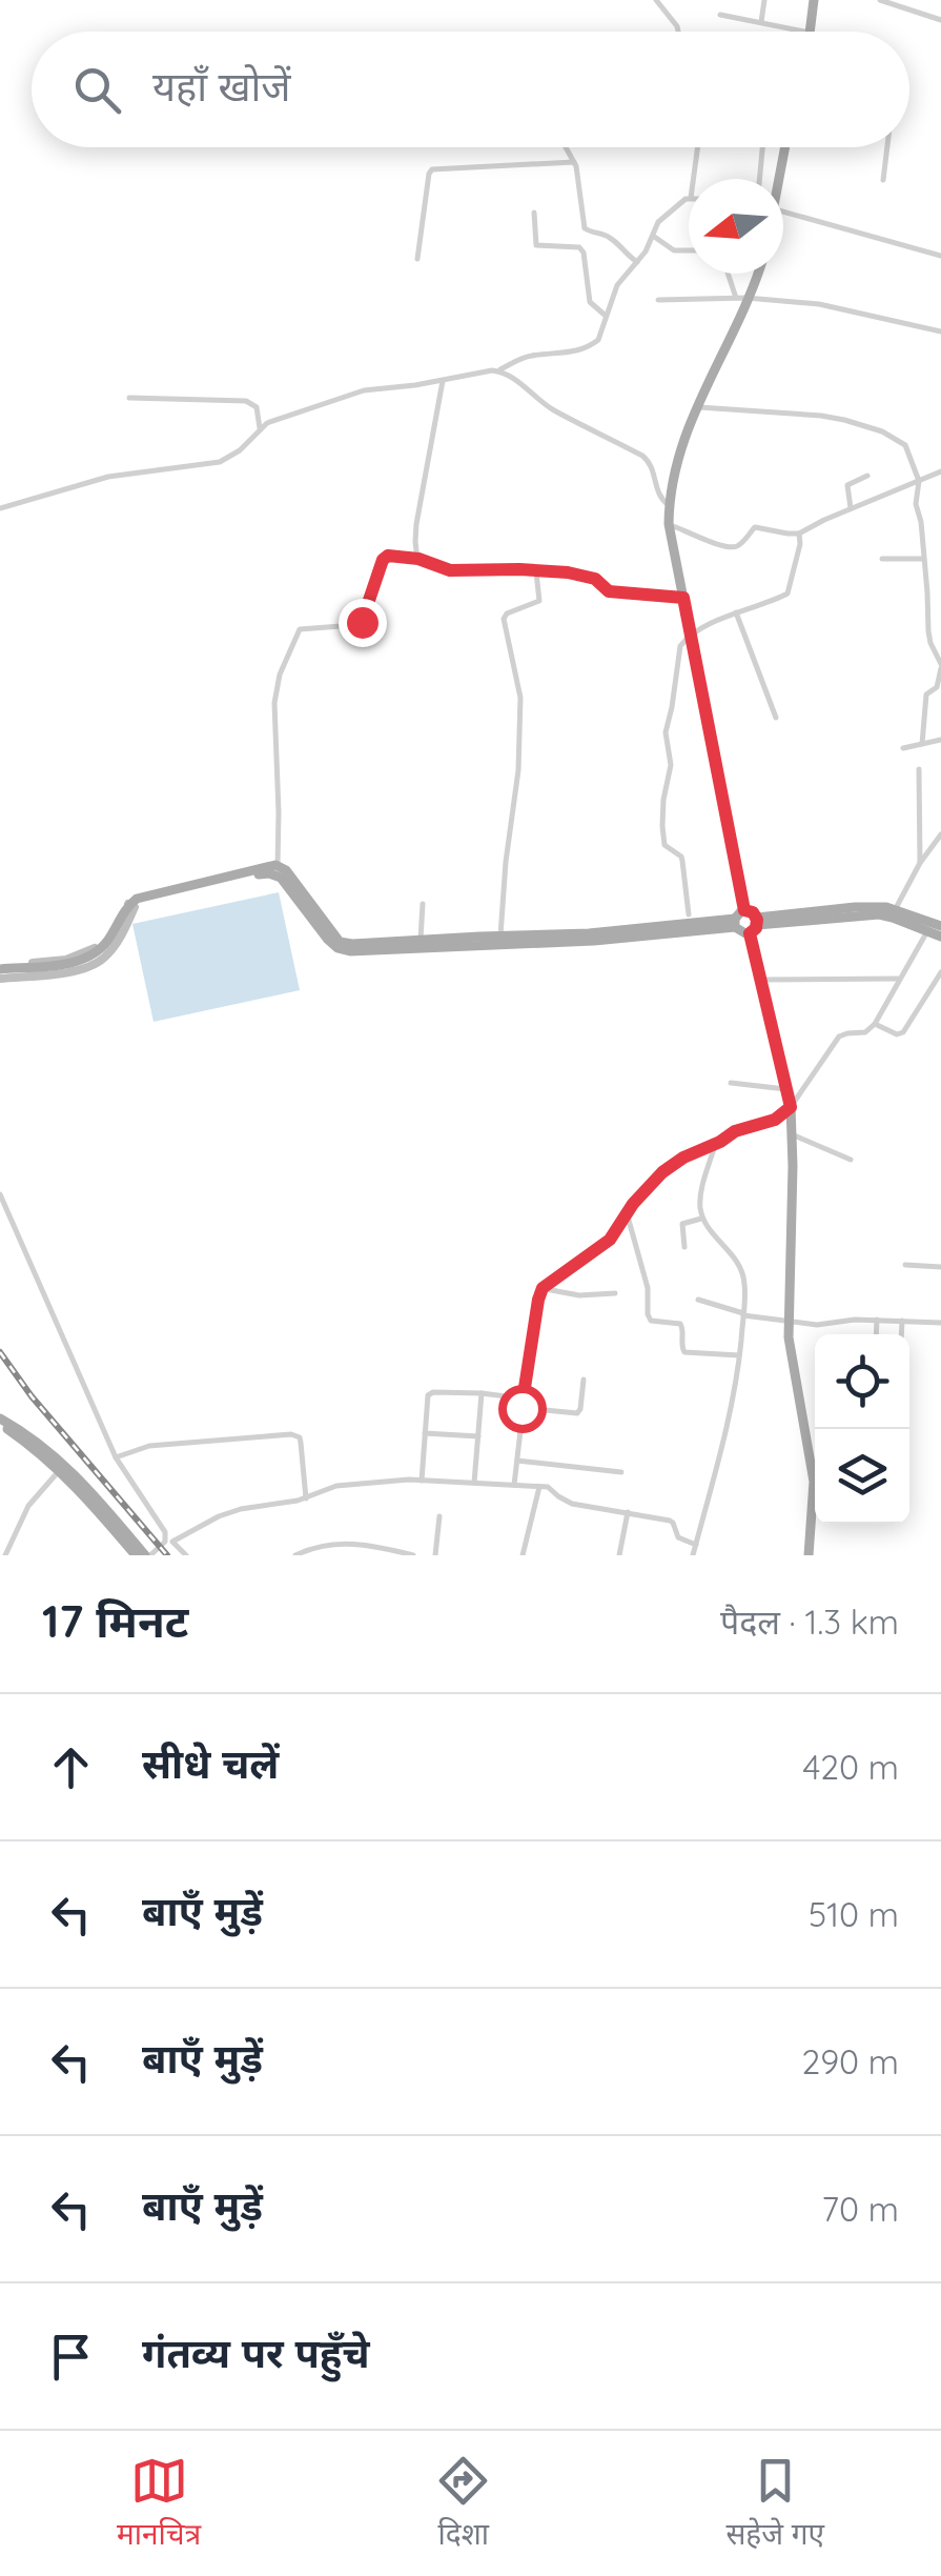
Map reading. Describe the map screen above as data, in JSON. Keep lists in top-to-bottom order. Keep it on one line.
{"north":"left","page":{"search":"यहाँ खोजें","heading":["17 मिनट","पैदल · 1.3 km"],"list":[["सीधे चलें","420 m"],["बाएँ मुड़ें","510 m"],["बाएँ मुड़ें","290 m"],["बाएँ मुड़ें","70 m"],"गंतव्य पर पहुँचे"],"nav":["मानचित्र","दिशा","सहेजे गए"]}}
